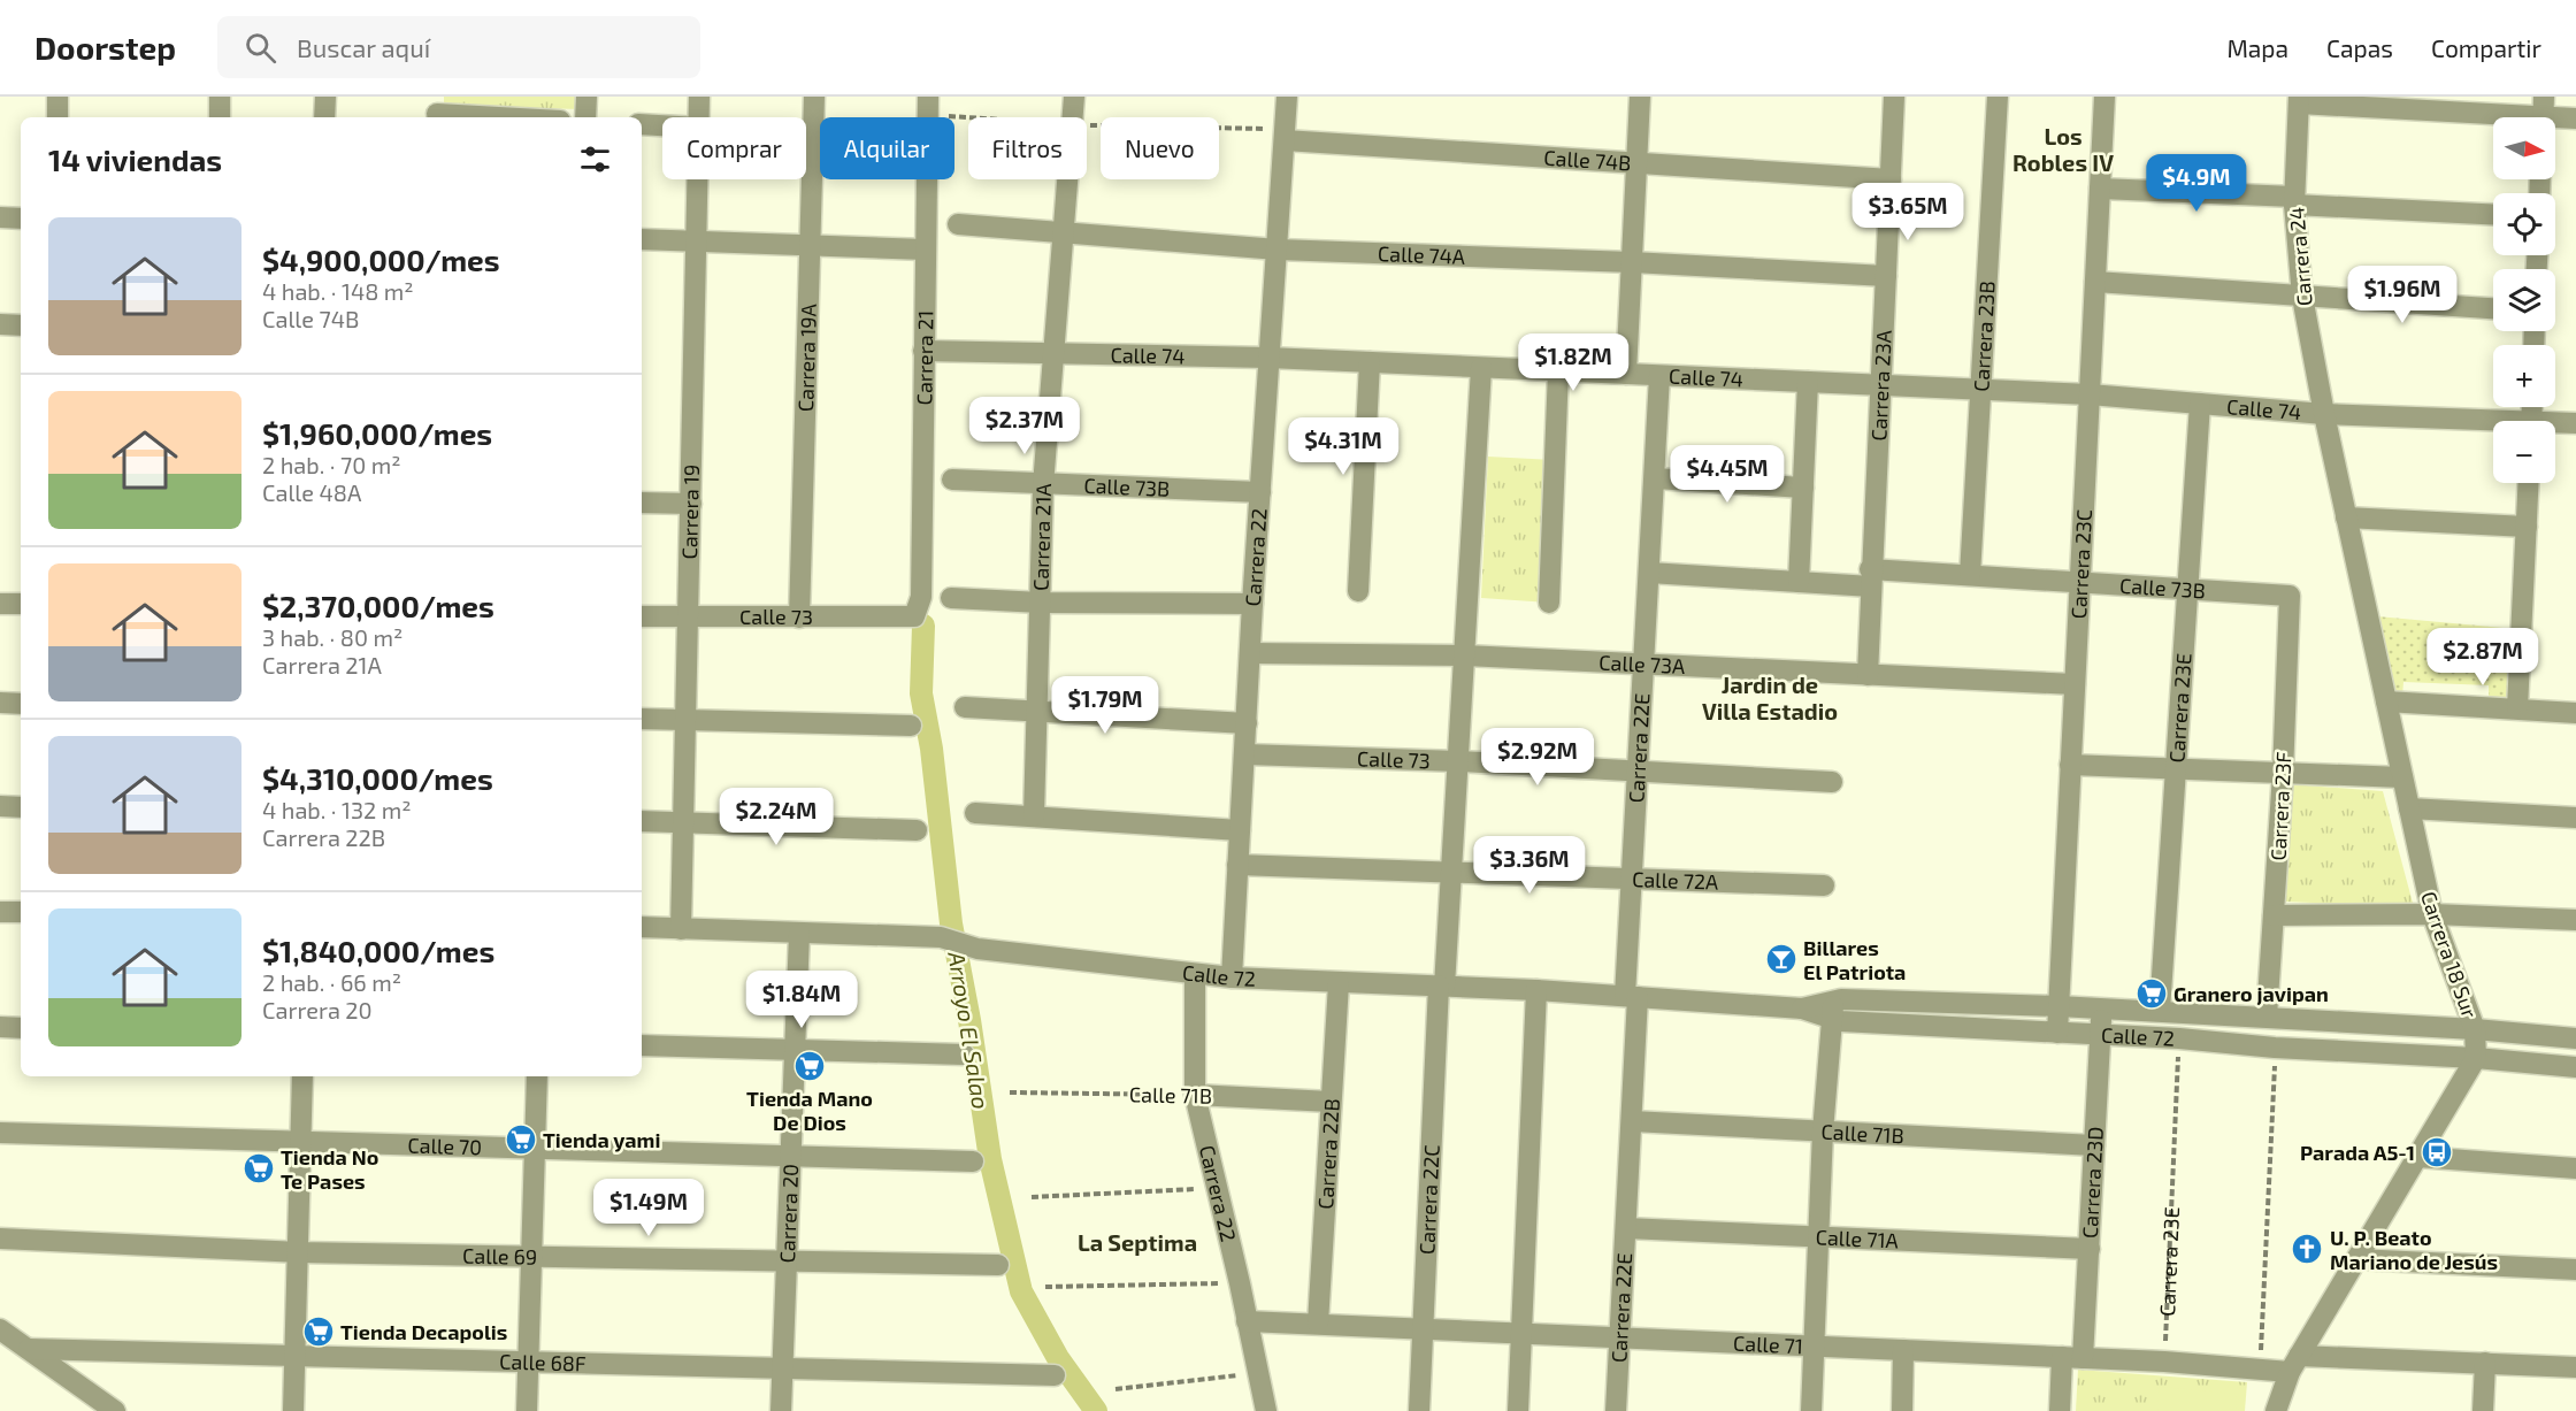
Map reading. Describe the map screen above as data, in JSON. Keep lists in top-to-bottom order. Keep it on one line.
{"streets":{"street":["Calle 74B","Calle 74A","Carrera 24","Carrera 23B","Calle 74","Carrera 19A","Carrera 21","Carrera 23A","Calle 73B","Carrera 19","Carrera 21A","Carrera 22","Carrera 23C","Calle 73","Calle 73A","Carrera 23E","Carrera 22E","Carrera 23F","Calle 72A","Carrera 18 Sur","Calle 72","Calle 71B","Calle 70","Carrera 22B","Carrera 23D","Carrera 22C","Carrera 20","Calle 71A","Calle 69","Calle 71","Calle 68F"]},"crossings":[["Calle 74B","Carrera 23A"],["Calle 74B","Carrera 22"],["Calle 74A","Carrera 23A"],["Calle 74A","Carrera 21A"],["Calle 74A","Carrera 22"],["Carrera 24","Calle 74"],["Carrera 24","Carrera 18 Sur"],["Carrera 23B","Calle 74"],["Carrera 23B","Calle 73B"],["Calle 74","Carrera 21"],["Calle 74","Carrera 23A"],["Calle 74","Carrera 21A"],["Calle 74","Carrera 22"],["Calle 74","Carrera 23C"],["Calle 74","Carrera 23E"],["Calle 74","Carrera 22E"],["Calle 74","Carrera 18 Sur"],["Carrera 19A","Calle 73"],["Carrera 21","Calle 73"],["Carrera 23A","Calle 73B"],["Carrera 23A","Calle 73A"],["Calle 73B","Carrera 21A"],["Calle 73B","Carrera 22"],["Calle 73B","Carrera 23C"],["Calle 73B","Carrera 23E"],["Calle 73B","Carrera 22E"],["Calle 73B","Carrera 23F"],["Carrera 19","Calle 73"],["Carrera 19","Calle 72"],["Carrera 22","Calle 73"],["Carrera 22","Calle 73A"],["Carrera 22","Calle 72A"],["Carrera 22","Calle 72"],["Carrera 22","Calle 71B"],["Carrera 22","Calle 71"],["Carrera 23C","Calle 73A"],["Carrera 23C","Calle 72"],["Calle 73","Carrera 22E"],["Calle 73A","Carrera 22E"],["Carrera 23E","Calle 72"],["Carrera 23E","Calle 71"],["Carrera 22E","Calle 72A"],["Carrera 22E","Calle 72"],["Carrera 22E","Calle 71B"],["Carrera 22E","Calle 71A"],["Carrera 22E","Calle 71"],["Carrera 23F","Calle 72"],["Carrera 18 Sur","Calle 72"],["Calle 72","Carrera 22B"],["Calle 72","Carrera 23D"],["Calle 72","Carrera 22C"],["Calle 72","Carrera 20"],["Calle 71B","Carrera 22B"],["Calle 71B","Carrera 23D"],["Calle 70","Carrera 20"],["Carrera 22B","Calle 71"],["Carrera 23D","Calle 71A"],["Carrera 23D","Calle 71"],["Carrera 22C","Calle 71"],["Carrera 20","Calle 69"],["Carrera 20","Calle 68F"]],"districts":["Los Robles IV","Jardin de Villa Estadio","La Septima"],"water":["Arroyo El Salao"],"places":{"bar":["Billares El Patriota"],"supermarket":["Granero javipan","Tienda Mano De Dios","Tienda yami","Tienda No Te Pases","Tienda Decapolis"],"bus stop":["Parada A5-1"],"church":["U. P. Beato Mariano de Jesús"]},"north":"right","page":{"header":"Doorstep","search":"Buscar aquí","nav":["Mapa","Capas","Compartir"],"map_buttons":["+","−"],"chip":["Comprar","Alquilar","Filtros","Nuevo"],"heading":"14 viviendas","price":["$4.9M","$3.65M","$1.96M","$1.82M","$2.37M","$4.31M","$4.45M","$2.87M","$1.79M","$2.92M","$2.24M","$3.36M","$1.84M","$1.49M"],"list":[{"name":"$4,900,000/mes","note":"4 hab. · 148 m² · Calle 74B"},{"name":"$1,960,000/mes","note":"2 hab. · 70 m² · Calle 48A"},{"name":"$2,370,000/mes","note":"3 hab. · 80 m² · Carrera 21A"},{"name":"$4,310,000/mes","note":"4 hab. · 132 m² · Carrera 22B"},{"name":"$1,840,000/mes","note":"2 hab. · 66 m² · Carrera 20"}]}}
